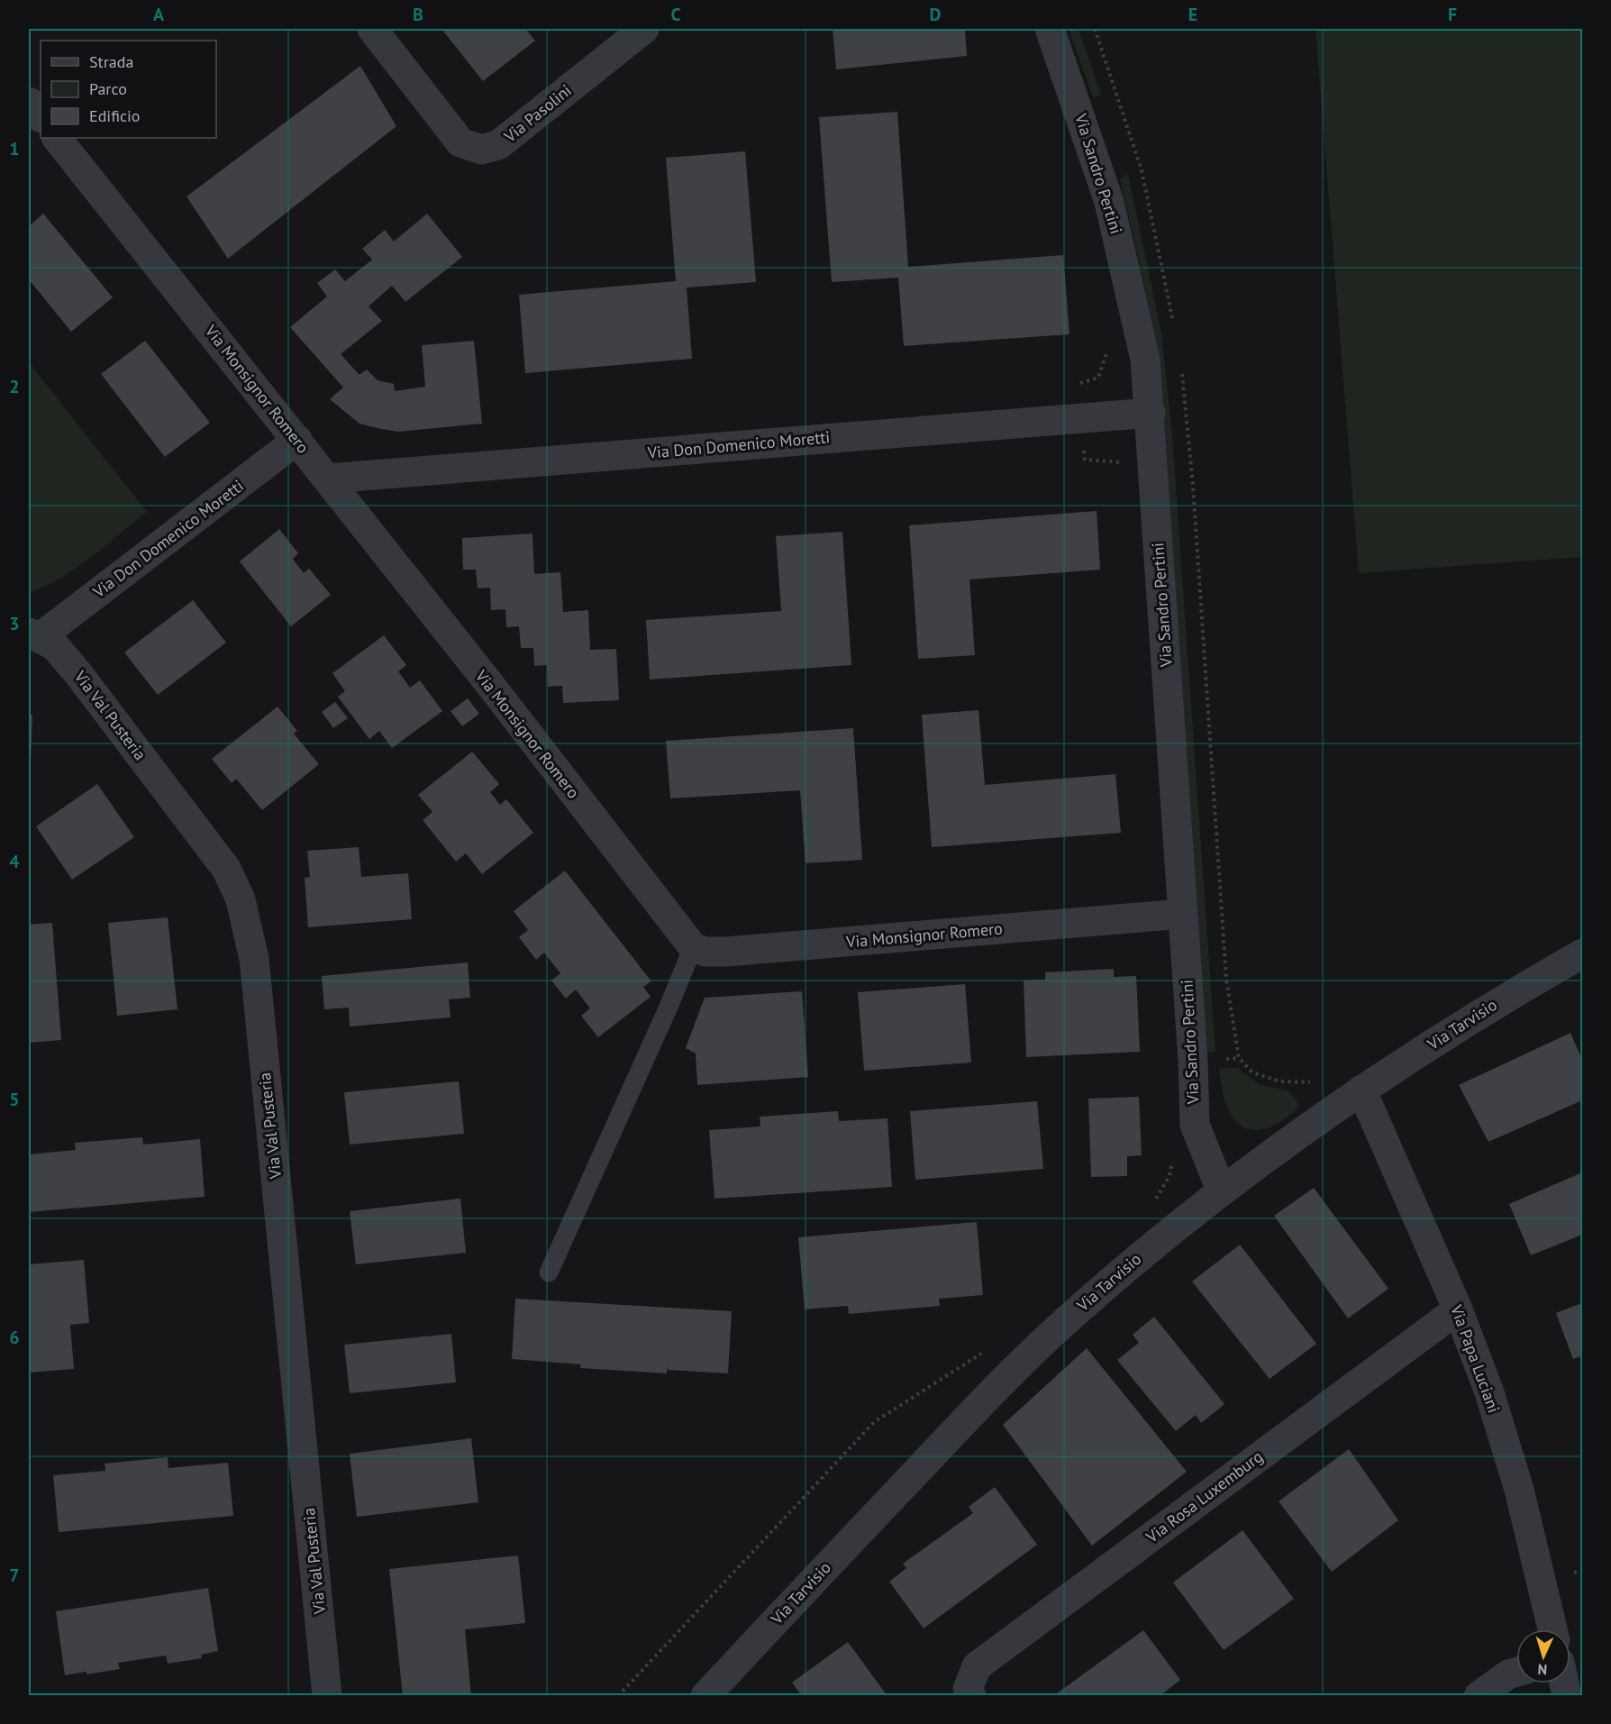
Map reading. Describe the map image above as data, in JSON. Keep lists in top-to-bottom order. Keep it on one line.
{"streets":{"street":["Via Pasolini","Via Sandro Pertini","Via Monsignor Romero","Via Don Domenico Moretti","Via Val Pusteria","Via Tarvisio","Via Papa Luciani","Via Rosa Luxemburg"]},"crossings":[["Via Sandro Pertini","Via Monsignor Romero"],["Via Sandro Pertini","Via Don Domenico Moretti"],["Via Sandro Pertini","Via Tarvisio"],["Via Monsignor Romero","Via Don Domenico Moretti"],["Via Don Domenico Moretti","Via Val Pusteria"],["Via Tarvisio","Via Papa Luciani"],["Via Papa Luciani","Via Rosa Luxemburg"]],"legend":["Strada","Parco","Edificio"],"north":"bottom","grid":{"columns":["A","B","C","D","E","F"],"rows":["1","2","3","4","5","6","7"]}}
